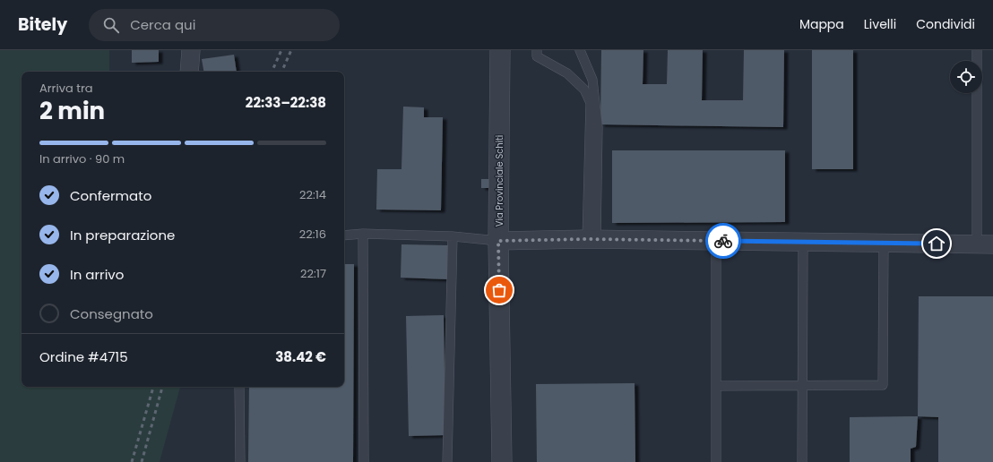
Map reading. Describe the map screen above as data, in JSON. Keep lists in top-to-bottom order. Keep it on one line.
{"streets":{"street":["Via Provinciale Schiti"]},"page":{"header":"Bitely","search":"Cerca qui","nav":["Mappa","Livelli","Condividi"],"heading":["2 min","Arriva tra","22:33–22:38"],"panel":["Ordine #4715","38.42 €"],"bar":"In arrivo · 90 m","list":[["Confermato","22:14"],["In preparazione","22:16"],["In arrivo","22:17"],"Consegnato"]}}
